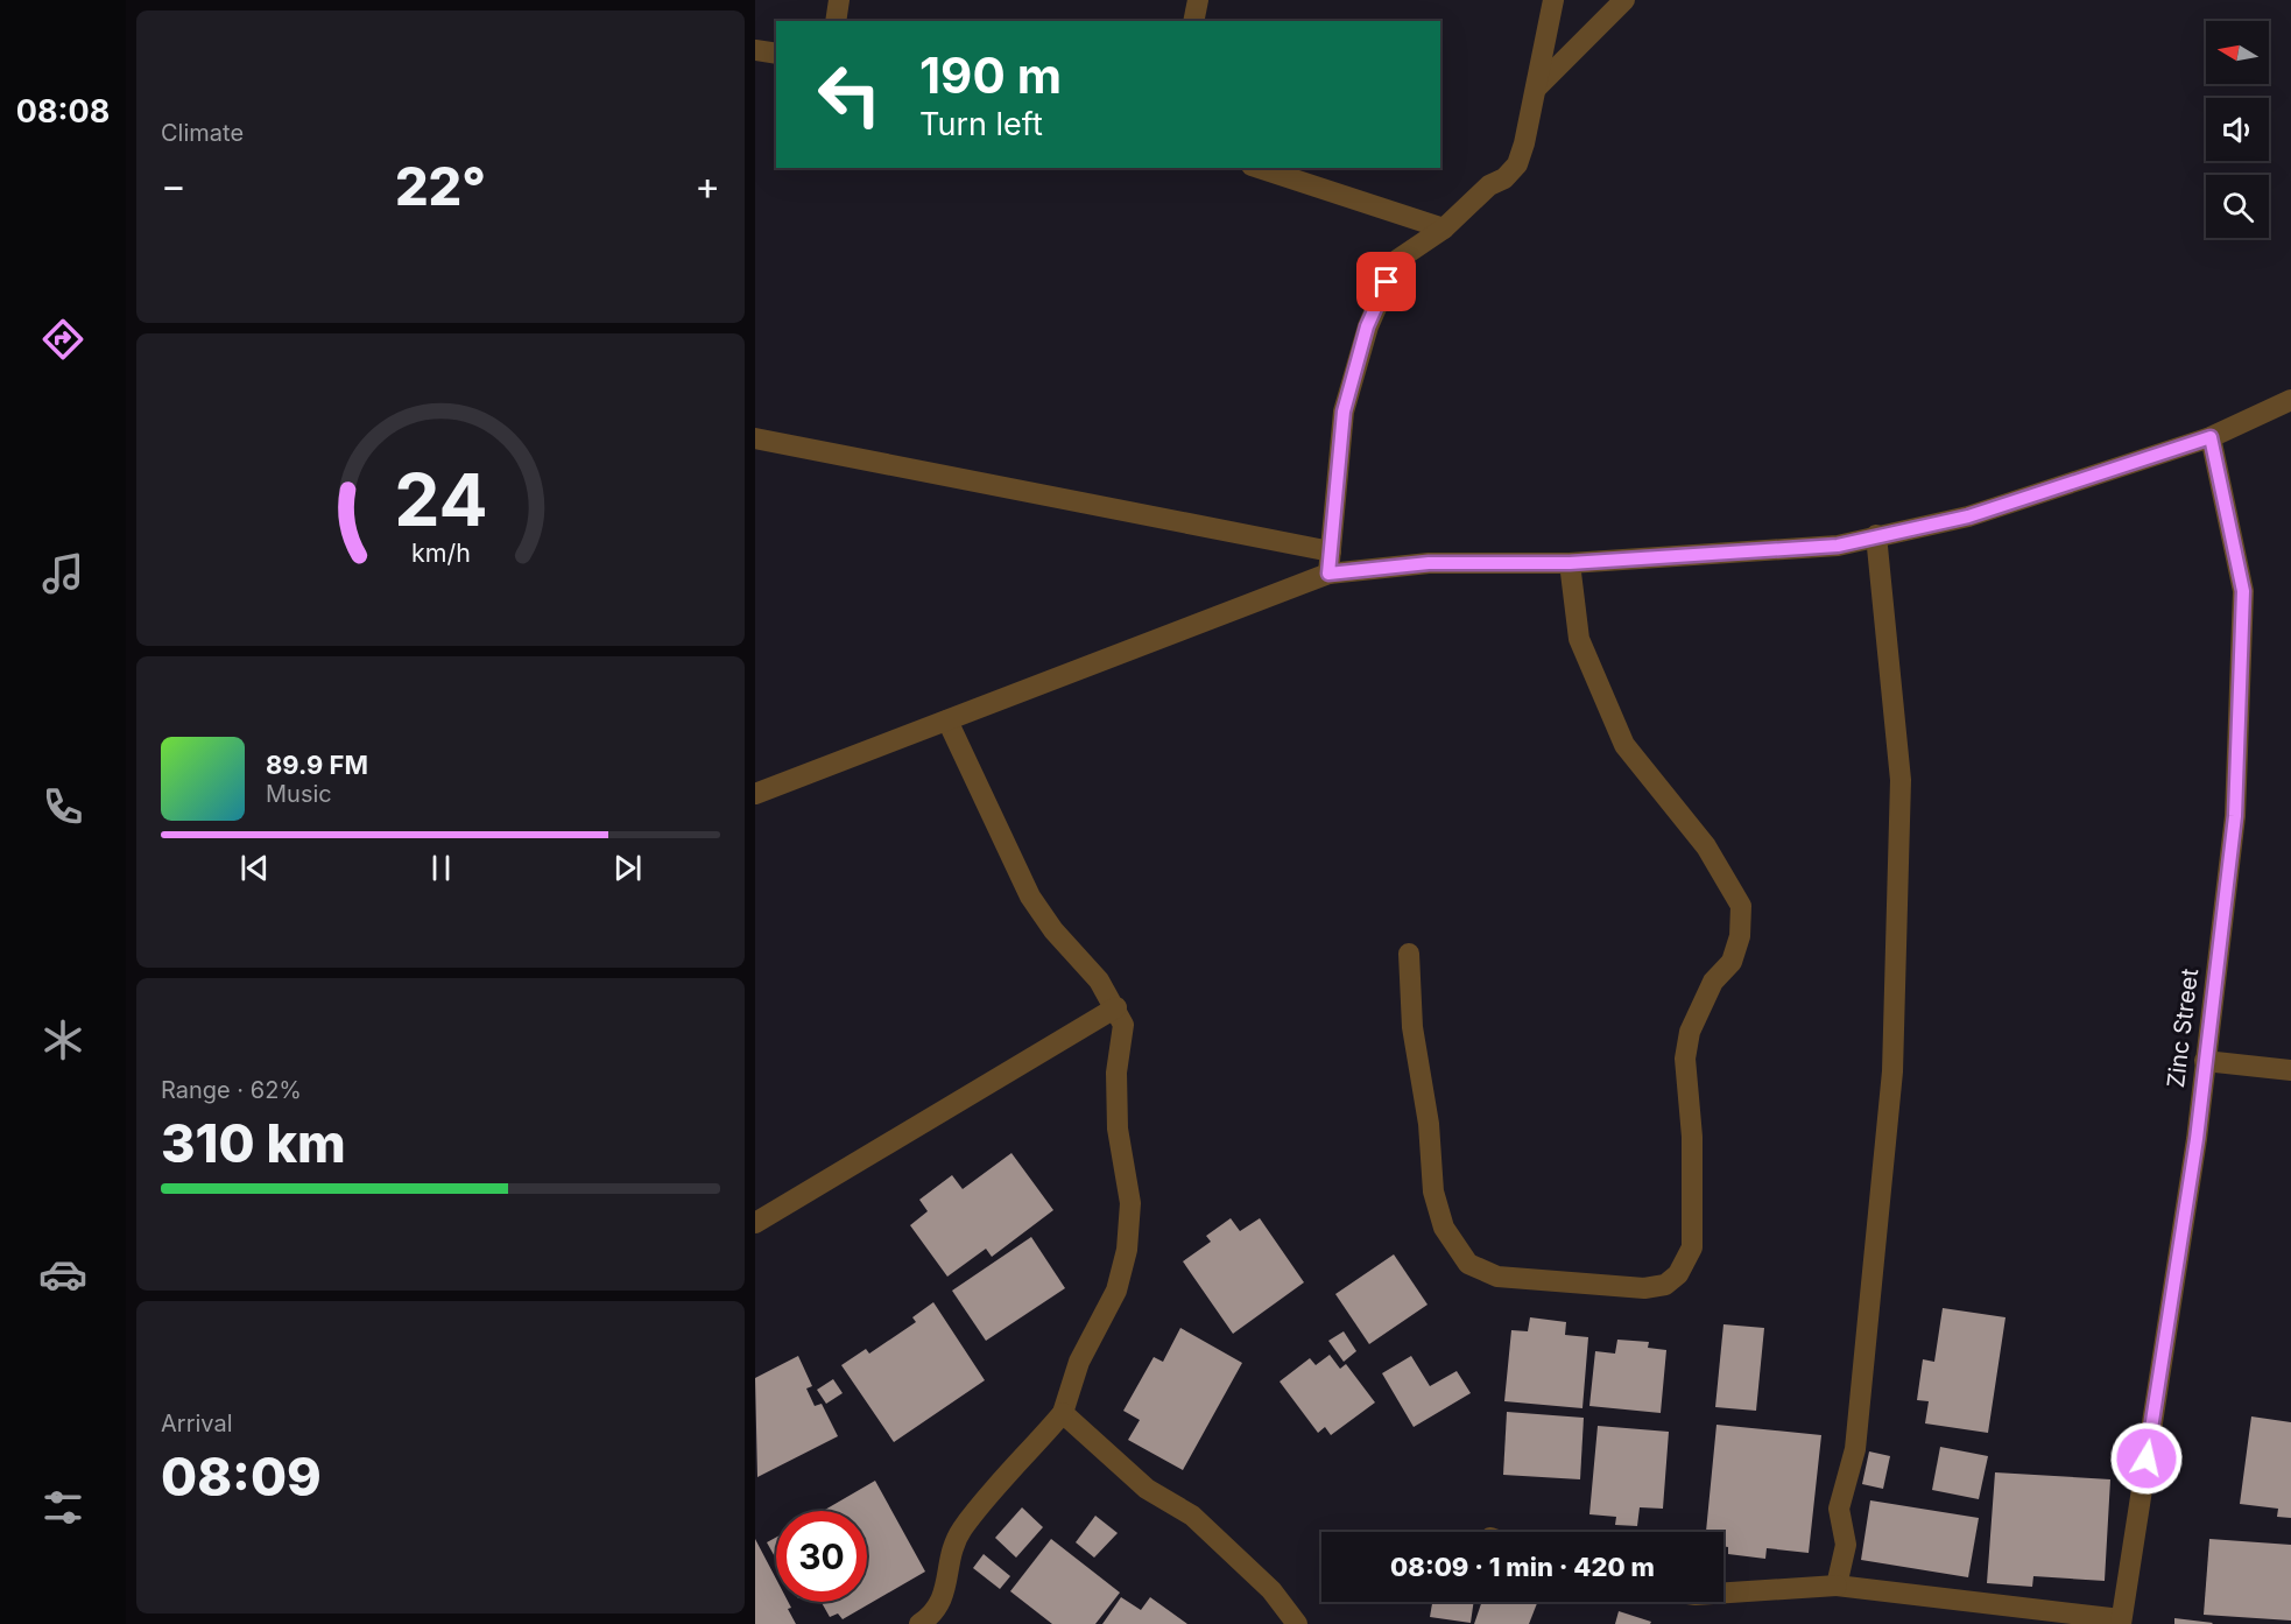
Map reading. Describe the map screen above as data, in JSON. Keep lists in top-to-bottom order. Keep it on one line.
{"streets":{"street":["Zinc Street"]},"north":"left","page":{"tabs":"08:08","tile":["Climate",["Range · 62%","310 km"],["Arrival","08:09"]],"turn":["190 m","Turn left"],"heat":["−","22°","+"],"song":["89.9 FM","Music"],"limit":"30","trip":"08:09 · 1 min · 420 m","gauge":["24","km/h"]}}
